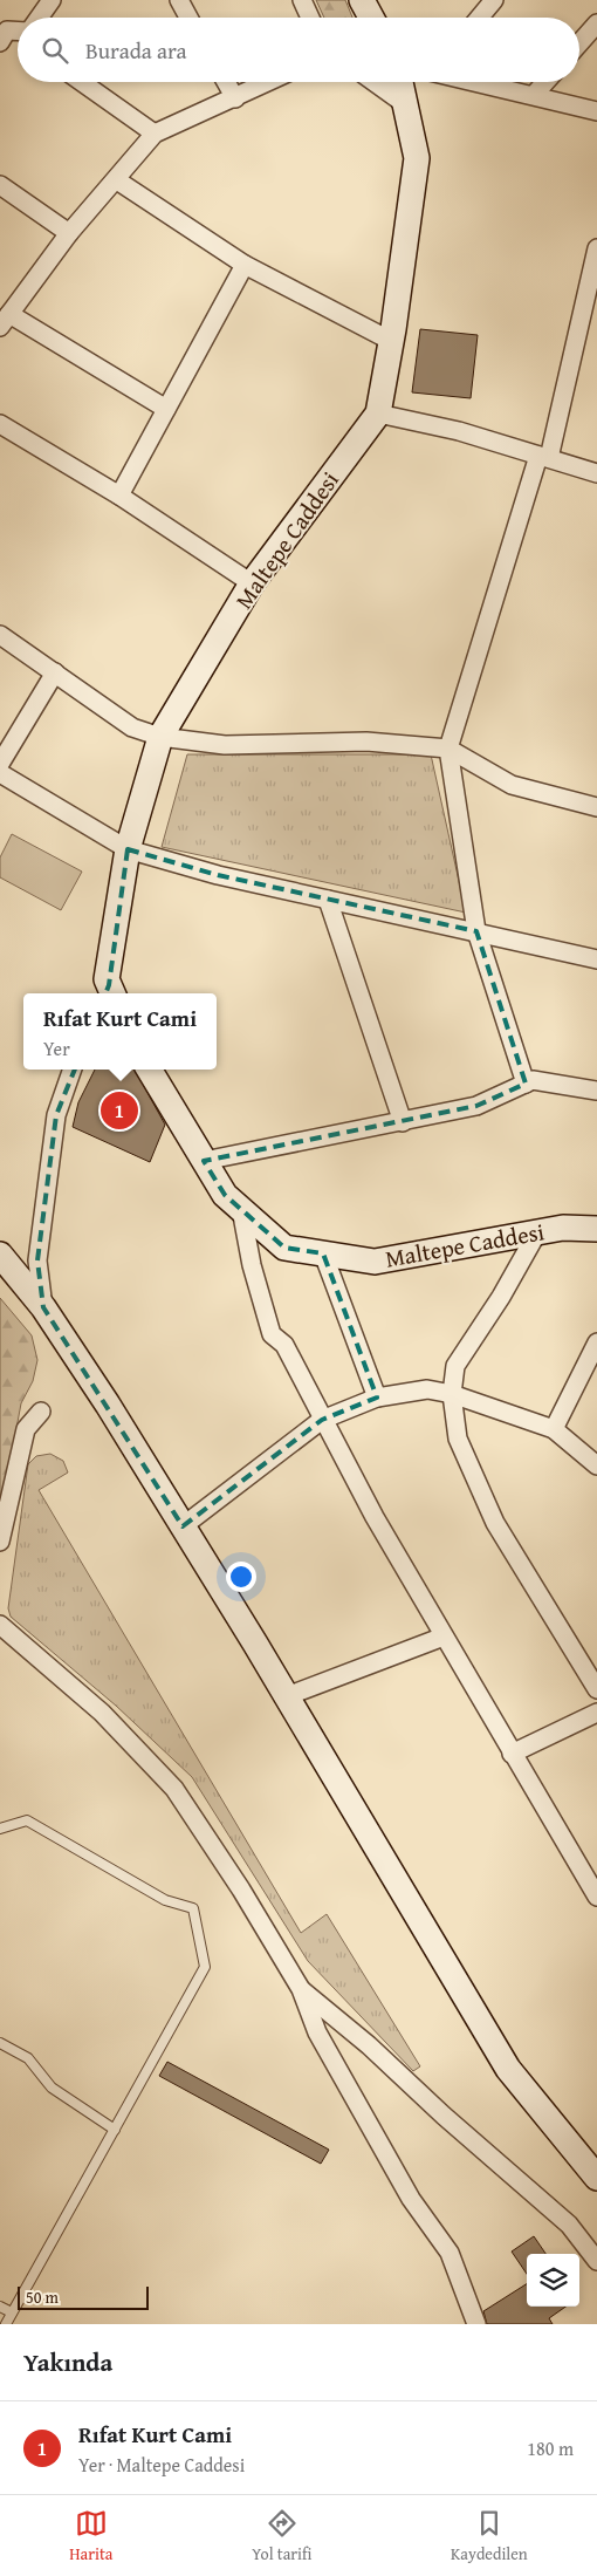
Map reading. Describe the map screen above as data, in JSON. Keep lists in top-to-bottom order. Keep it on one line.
{"streets":{"street":["Maltepe Caddesi"]},"scale_bar":"50 m","page":{"search":"Burada ara","popup":["Rıfat Kurt Cami","Yer"],"pins":"1","scale":"50 m","heading":"Yakında","list":[{"mark":"1","name":"Rıfat Kurt Cami","note":"Yer · Maltepe Caddesi","value":"180 m"}],"nav":["Harita","Yol tarifi","Kaydedilen"]}}
